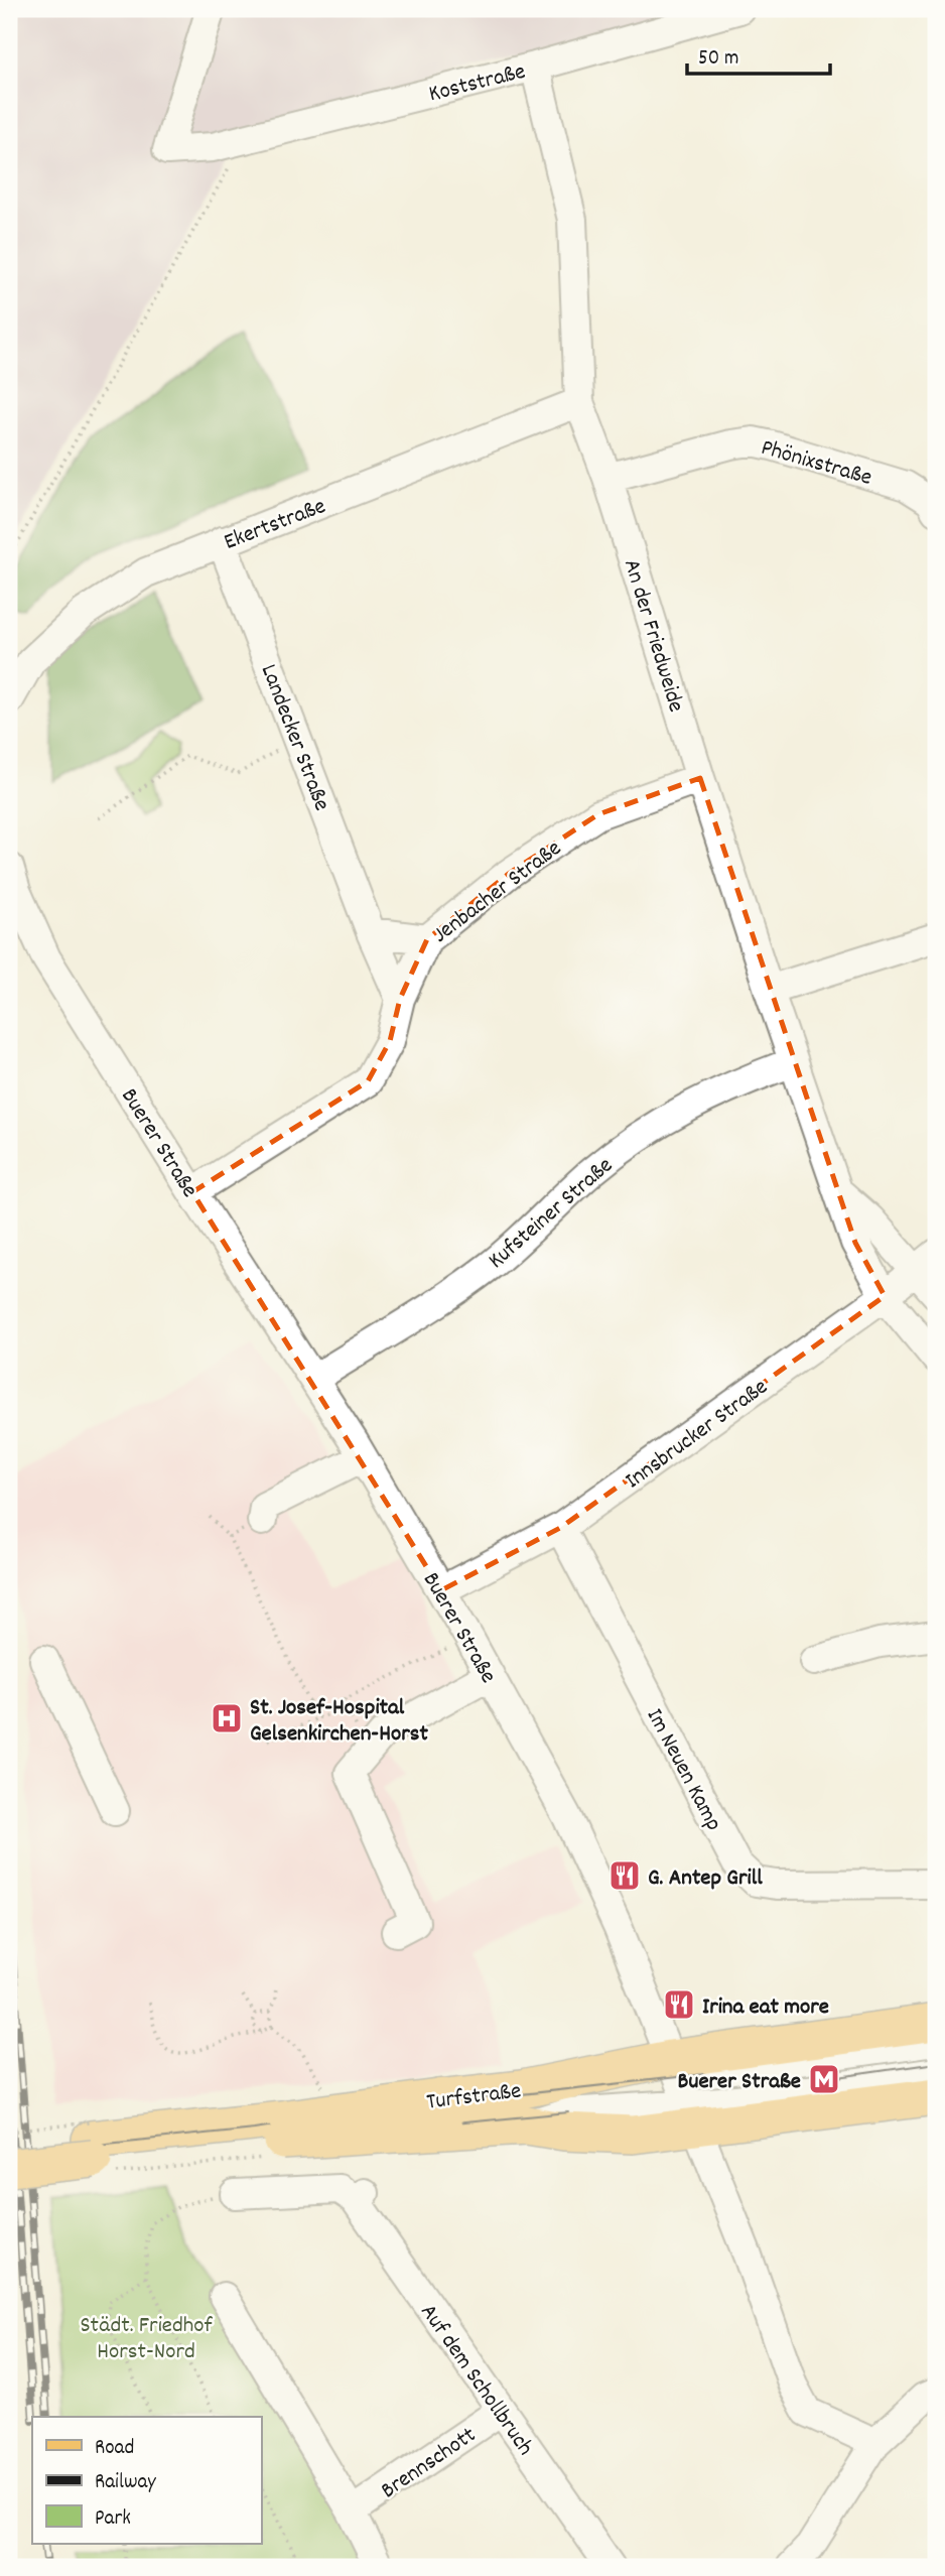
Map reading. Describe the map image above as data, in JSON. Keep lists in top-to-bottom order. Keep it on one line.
{"streets":{"main road":["Turfstraße"],"street":["Koststraße","Phönixstraße","Ekertstraße","An der Friedweide","Landecker Straße","Jenbacher Straße","Buerer Straße","Kufsteiner Straße","Innsbrucker Straße","Im Neuen Kamp","Auf dem Schollbruch","Brennschott"]},"crossings":[["Koststraße","An der Friedweide"],["Phönixstraße","An der Friedweide"],["Ekertstraße","An der Friedweide"],["Ekertstraße","Landecker Straße"],["An der Friedweide","Jenbacher Straße"],["An der Friedweide","Kufsteiner Straße"],["An der Friedweide","Innsbrucker Straße"],["Landecker Straße","Jenbacher Straße"],["Jenbacher Straße","Buerer Straße"],["Buerer Straße","Kufsteiner Straße"],["Buerer Straße","Innsbrucker Straße"],["Buerer Straße","Turfstraße"],["Innsbrucker Straße","Im Neuen Kamp"],["Auf dem Schollbruch","Brennschott"]],"parks":["Städt. Friedhof Horst-Nord"],"places":{"hospital":["St. Josef-Hospital Gelsenkirchen-Horst"],"restaurant":["G. Antep Grill","Irina eat more"],"metro station":["Buerer Straße"]},"legend":["Road","Railway","Park"],"scale_bar":"50 m"}
